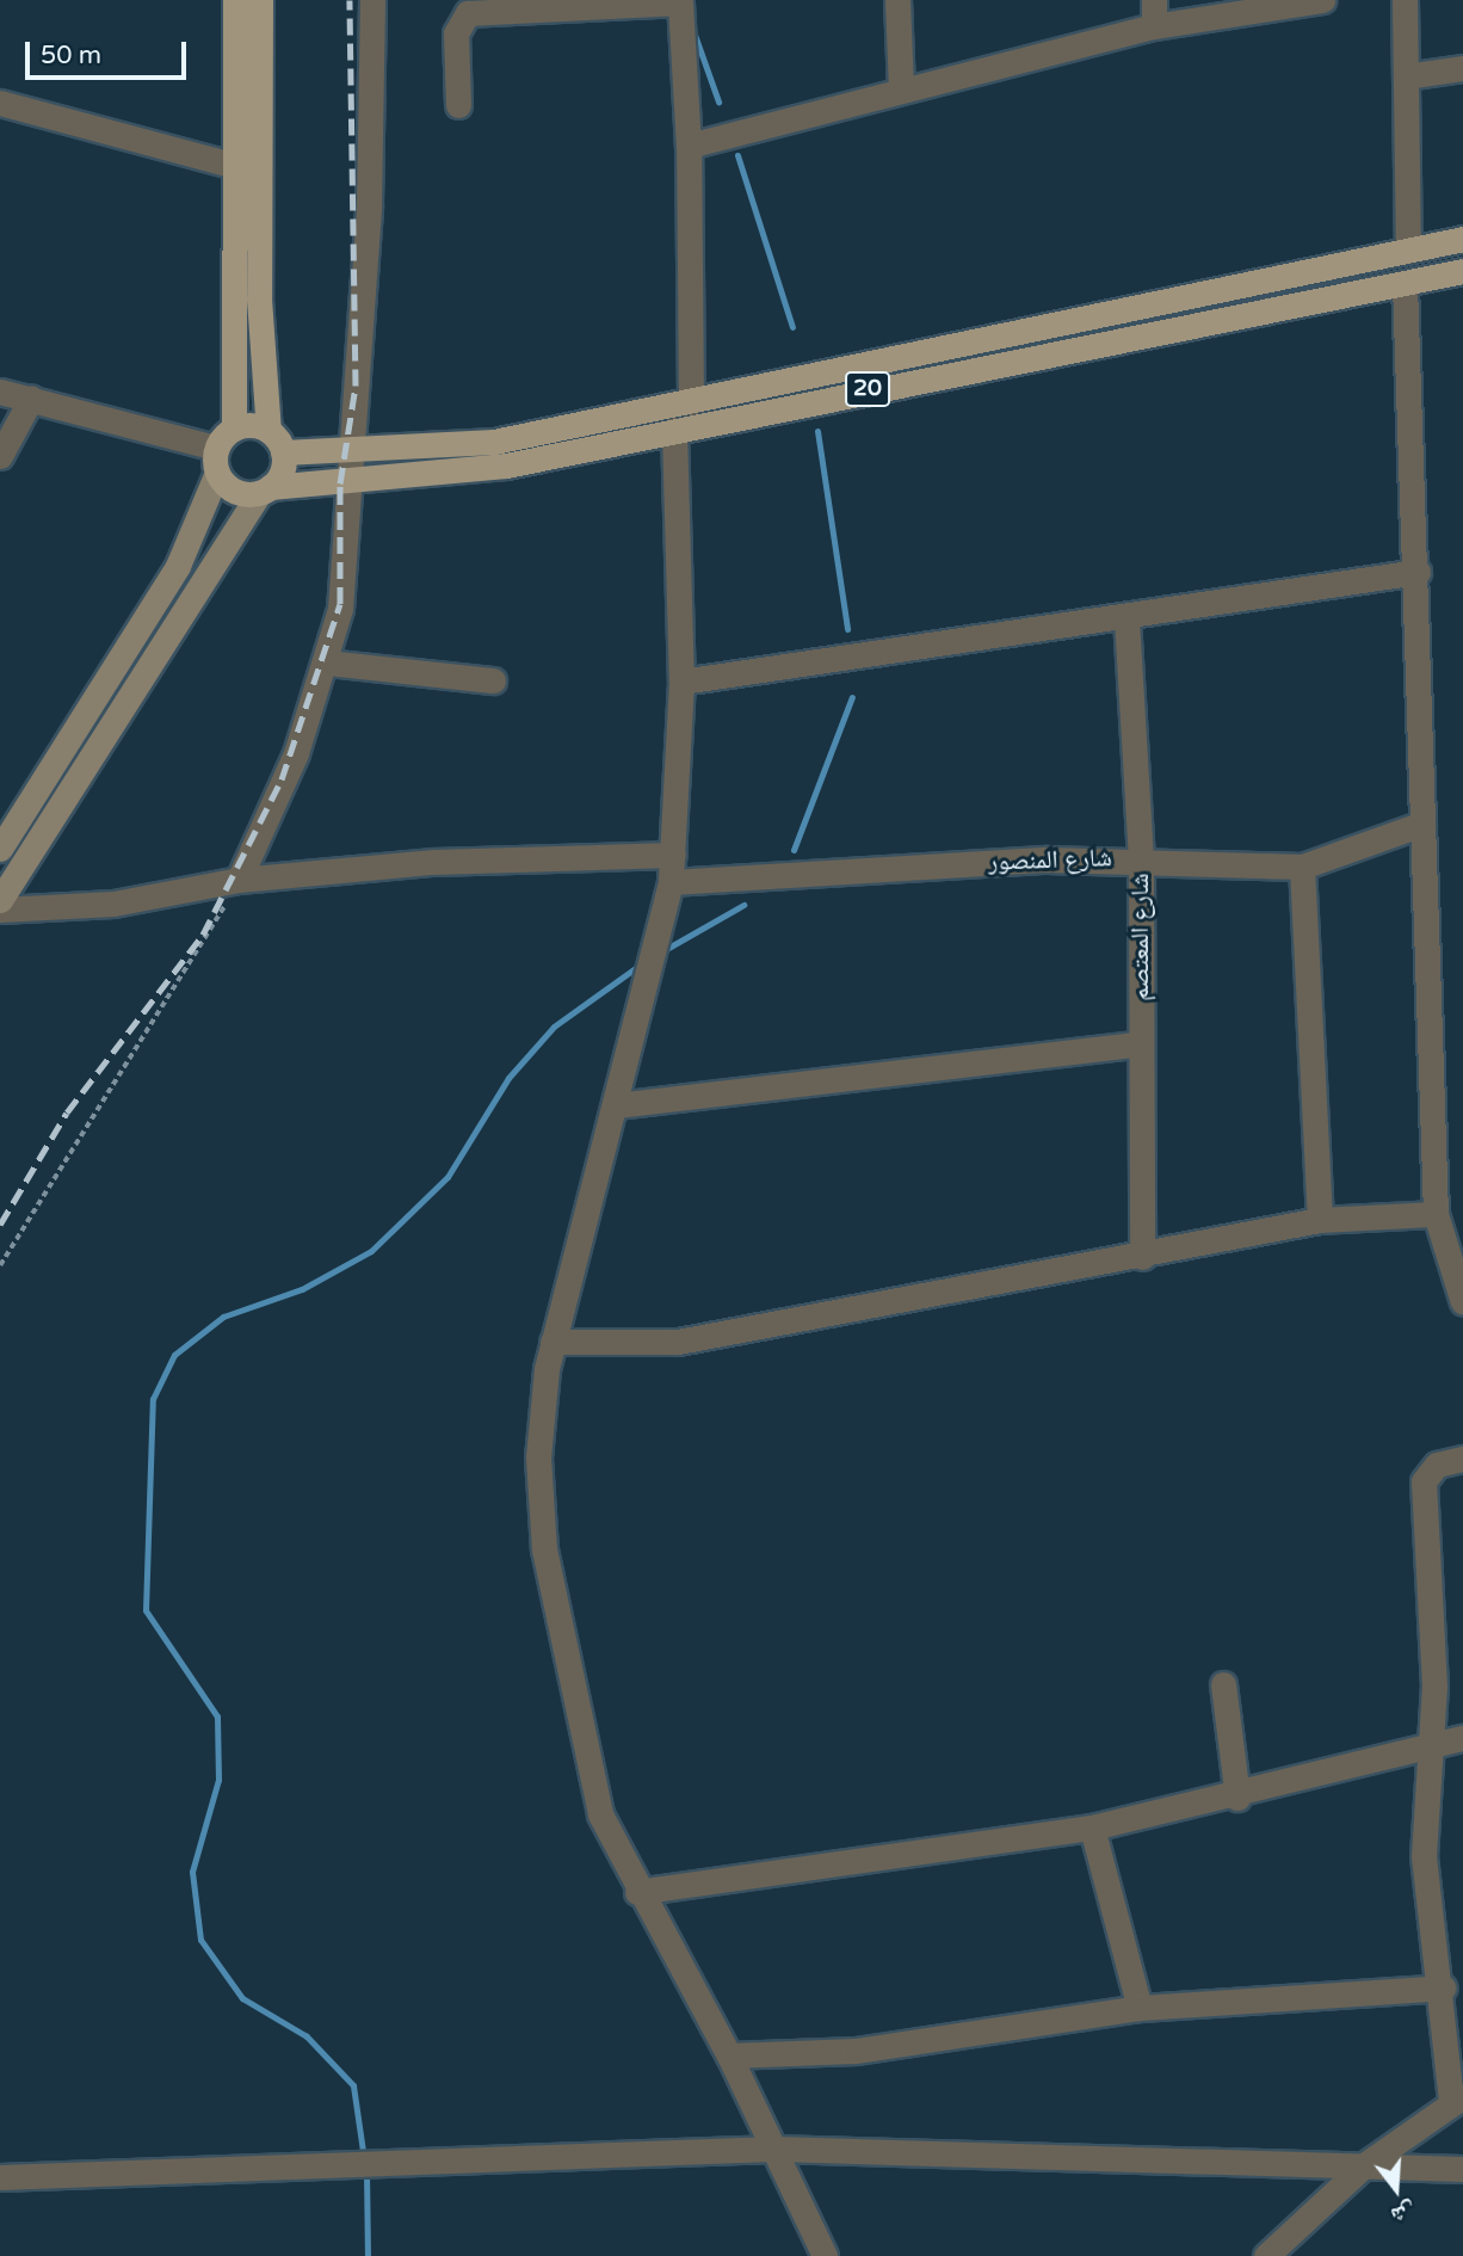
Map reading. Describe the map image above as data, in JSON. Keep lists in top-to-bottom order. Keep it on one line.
{"streets":{"main road":["20"],"street":["شارع المنصور","شارع المعتصم"]},"crossings":[["شارع المنصور","شارع المعتصم"]],"scale_bar":"50 m","north":"bottom"}
